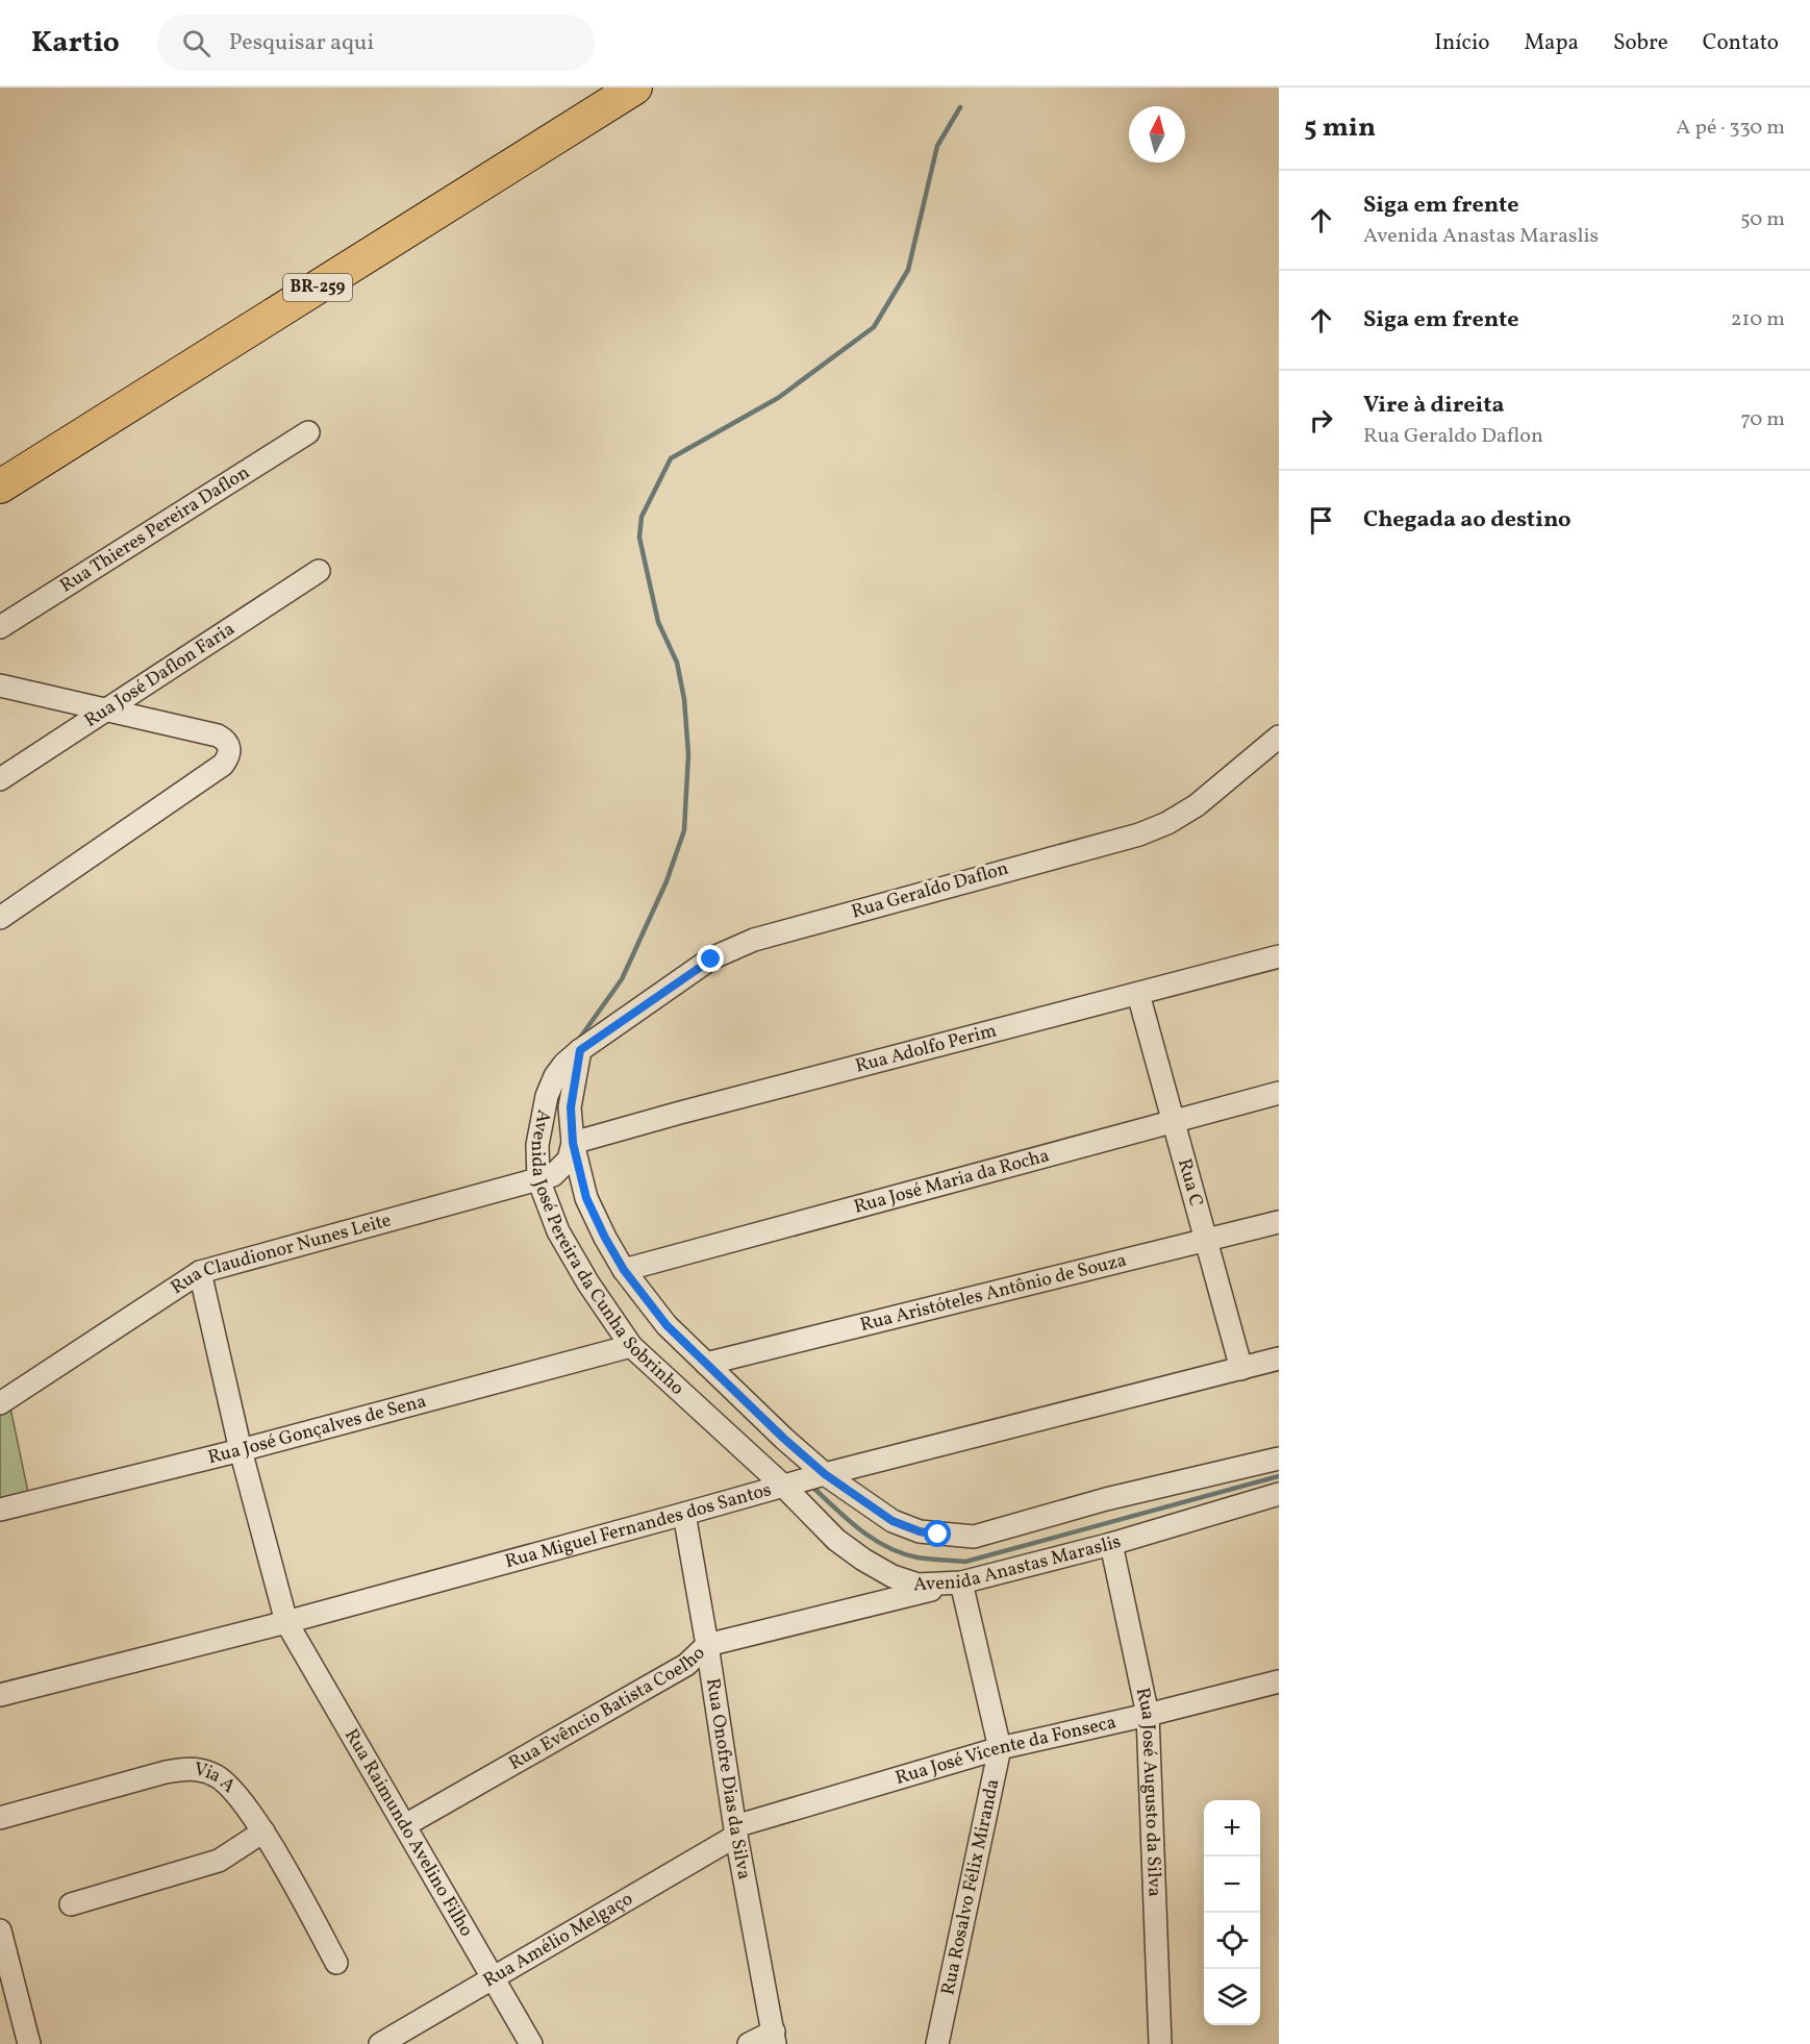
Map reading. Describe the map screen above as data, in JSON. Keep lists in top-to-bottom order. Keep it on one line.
{"streets":{"highway":["BR-259"],"street":["Rua Thieres Pereira Daflon","Rua José Daflon Faria","Rua Geraldo Daflon","Rua Adolfo Perim","Rua José Maria da Rocha","Rua C","Avenida José Pereira da Cunha Sobrinho","Rua Claudionor Nunes Leite","Rua Aristóteles Antônio de Souza","Rua José Gonçalves de Sena","Rua Miguel Fernandes dos Santos","Avenida Anastas Maraslis","Rua Evêncio Batista Coelho","Rua José Vicente da Fonseca","Rua Onofre Dias da Silva","Via A","Rua José Augusto da Silva","Rua Raimundo Avelino Filho","Rua Rosalvo Félix Miranda","Rua Amélio Melgaço"]},"crossings":[["Rua Geraldo Daflon","Avenida José Pereira da Cunha Sobrinho"],["Rua Adolfo Perim","Rua C"],["Rua Adolfo Perim","Avenida José Pereira da Cunha Sobrinho"],["Rua Adolfo Perim","Rua Claudionor Nunes Leite"],["Rua José Maria da Rocha","Rua C"],["Rua José Maria da Rocha","Avenida José Pereira da Cunha Sobrinho"],["Rua C","Rua Aristóteles Antônio de Souza"],["Rua C","Rua Miguel Fernandes dos Santos"],["Avenida José Pereira da Cunha Sobrinho","Rua Claudionor Nunes Leite"],["Avenida José Pereira da Cunha Sobrinho","Rua Aristóteles Antônio de Souza"],["Avenida José Pereira da Cunha Sobrinho","Rua José Gonçalves de Sena"],["Avenida José Pereira da Cunha Sobrinho","Rua Miguel Fernandes dos Santos"],["Avenida José Pereira da Cunha Sobrinho","Avenida Anastas Maraslis"],["Rua Claudionor Nunes Leite","Rua Raimundo Avelino Filho"],["Rua José Gonçalves de Sena","Rua Raimundo Avelino Filho"],["Rua Miguel Fernandes dos Santos","Avenida Anastas Maraslis"],["Rua Miguel Fernandes dos Santos","Rua Onofre Dias da Silva"],["Rua Miguel Fernandes dos Santos","Rua Raimundo Avelino Filho"],["Avenida Anastas Maraslis","Rua Evêncio Batista Coelho"],["Avenida Anastas Maraslis","Rua José Augusto da Silva"],["Avenida Anastas Maraslis","Rua Rosalvo Félix Miranda"],["Rua Evêncio Batista Coelho","Rua Onofre Dias da Silva"],["Rua Evêncio Batista Coelho","Rua Raimundo Avelino Filho"],["Rua Evêncio Batista Coelho","Rua Rosalvo Félix Miranda"],["Rua José Vicente da Fonseca","Rua Onofre Dias da Silva"],["Rua José Vicente da Fonseca","Rua José Augusto da Silva"],["Rua José Vicente da Fonseca","Rua Rosalvo Félix Miranda"],["Rua José Vicente da Fonseca","Rua Amélio Melgaço"],["Rua Onofre Dias da Silva","Rua Amélio Melgaço"],["Rua Raimundo Avelino Filho","Rua Amélio Melgaço"]],"north":"top","page":{"header":"Kartio","search":"Pesquisar aqui","nav":["Início","Mapa","Sobre","Contato"],"heading":["5 min","A pé · 330 m"],"list":[["Siga em frente","Avenida Anastas Maraslis","50 m"],["Siga em frente","210 m"],["Vire à direita","Rua Geraldo Daflon","70 m"],"Chegada ao destino"],"map_buttons":["+","−"]}}
